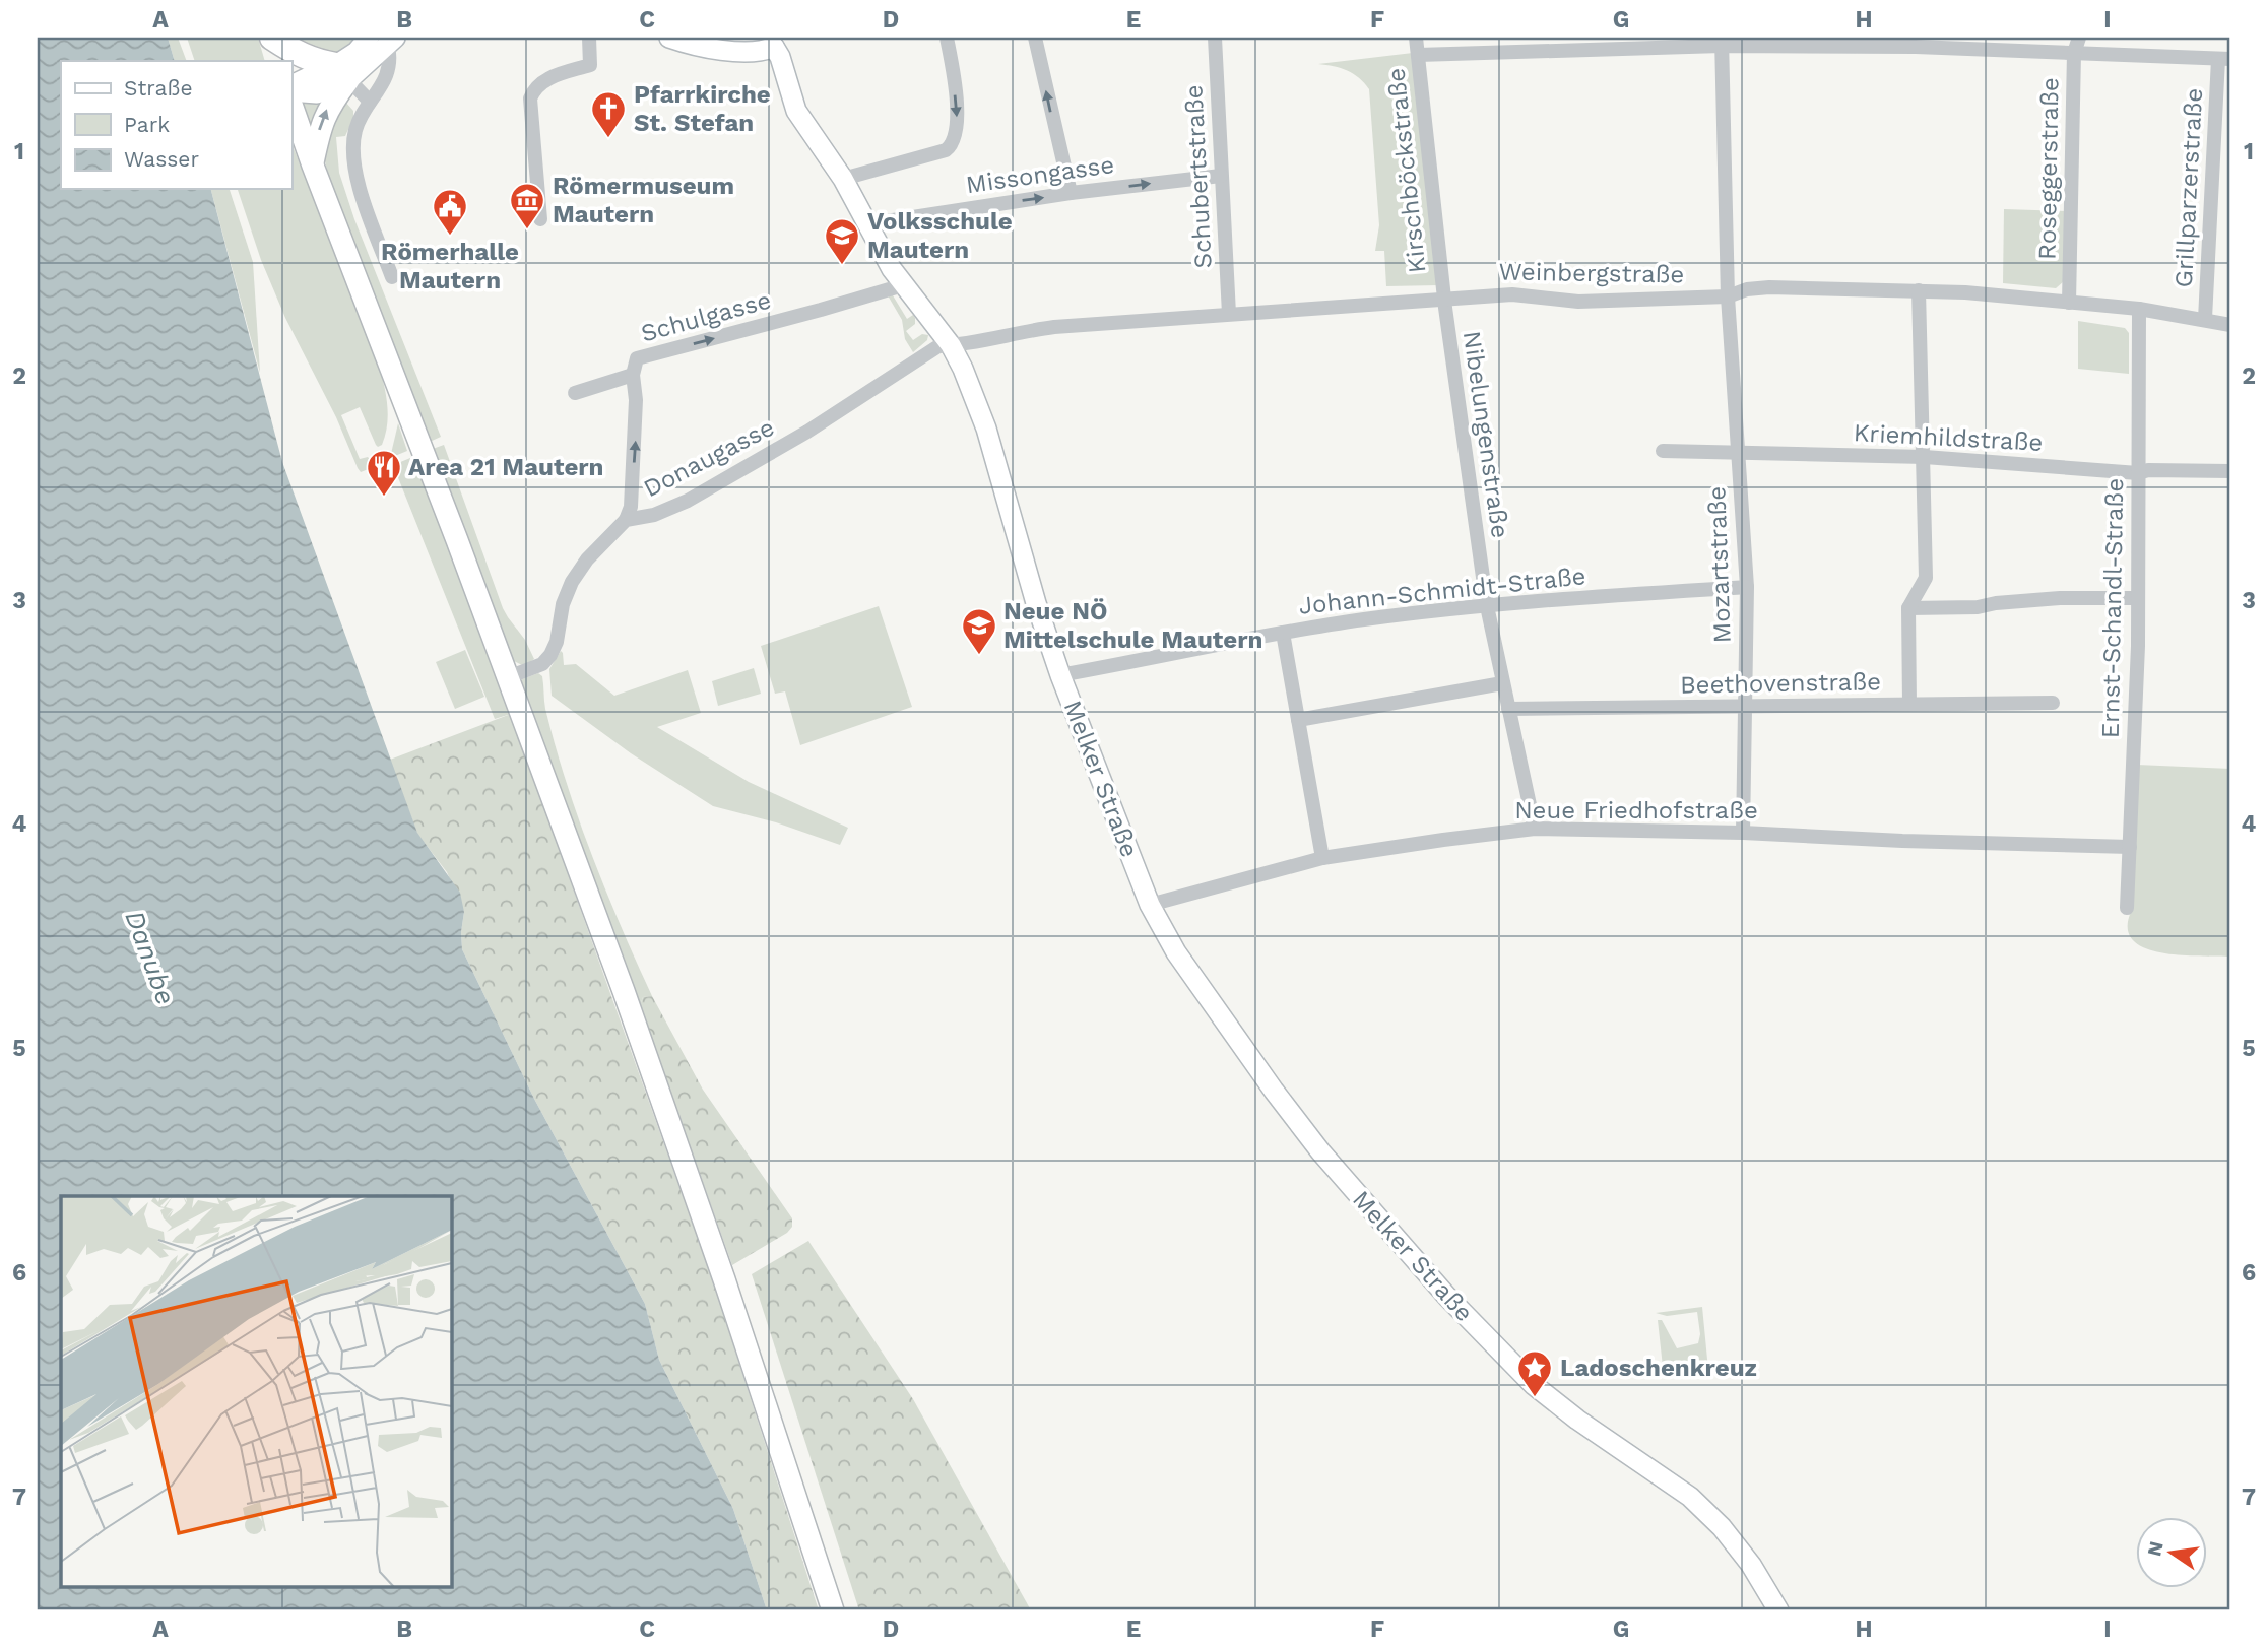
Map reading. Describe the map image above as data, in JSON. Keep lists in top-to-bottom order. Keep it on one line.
{"streets":{"street":["Roseggerstraße","Kirschböckstraße","Missongasse","Schubertstraße","Grillparzerstraße","Weinbergstraße","Schulgasse","Nibelungenstraße","Kriemhildstraße","Donaugasse","Mozartstraße","Johann-Schmidt-Straße","Ernst-Schandl-Straße","Beethovenstraße","Melker Straße","Neue Friedhofstraße"]},"crossings":[["Roseggerstraße","Weinbergstraße"],["Kirschböckstraße","Weinbergstraße"],["Kirschböckstraße","Nibelungenstraße"],["Missongasse","Schubertstraße"],["Missongasse","Melker Straße"],["Schubertstraße","Weinbergstraße"],["Grillparzerstraße","Weinbergstraße"],["Weinbergstraße","Nibelungenstraße"],["Weinbergstraße","Donaugasse"],["Weinbergstraße","Mozartstraße"],["Weinbergstraße","Ernst-Schandl-Straße"],["Weinbergstraße","Melker Straße"],["Schulgasse","Donaugasse"],["Schulgasse","Melker Straße"],["Nibelungenstraße","Johann-Schmidt-Straße"],["Nibelungenstraße","Beethovenstraße"],["Nibelungenstraße","Neue Friedhofstraße"],["Kriemhildstraße","Mozartstraße"],["Kriemhildstraße","Ernst-Schandl-Straße"],["Donaugasse","Melker Straße"],["Mozartstraße","Johann-Schmidt-Straße"],["Mozartstraße","Beethovenstraße"],["Mozartstraße","Neue Friedhofstraße"],["Johann-Schmidt-Straße","Melker Straße"],["Ernst-Schandl-Straße","Neue Friedhofstraße"],["Melker Straße","Neue Friedhofstraße"]],"one_way":["Missongasse","Schulgasse"],"water":["Danube"],"places":{"church":["Pfarrkirche St. Stefan"],"museum":["Römermuseum Mautern"],"public building":["Römerhalle Mautern"],"school or university":["Volksschule Mautern","Neue NÖ Mittelschule Mautern"],"restaurant":["Area 21 Mautern"],"place":["Ladoschenkreuz"]},"legend":["Straße","Park","Wasser"],"north":"left","grid":{"columns":["A","B","C","D","E","F","G","H","I"],"rows":["1","2","3","4","5","6","7"]}}
